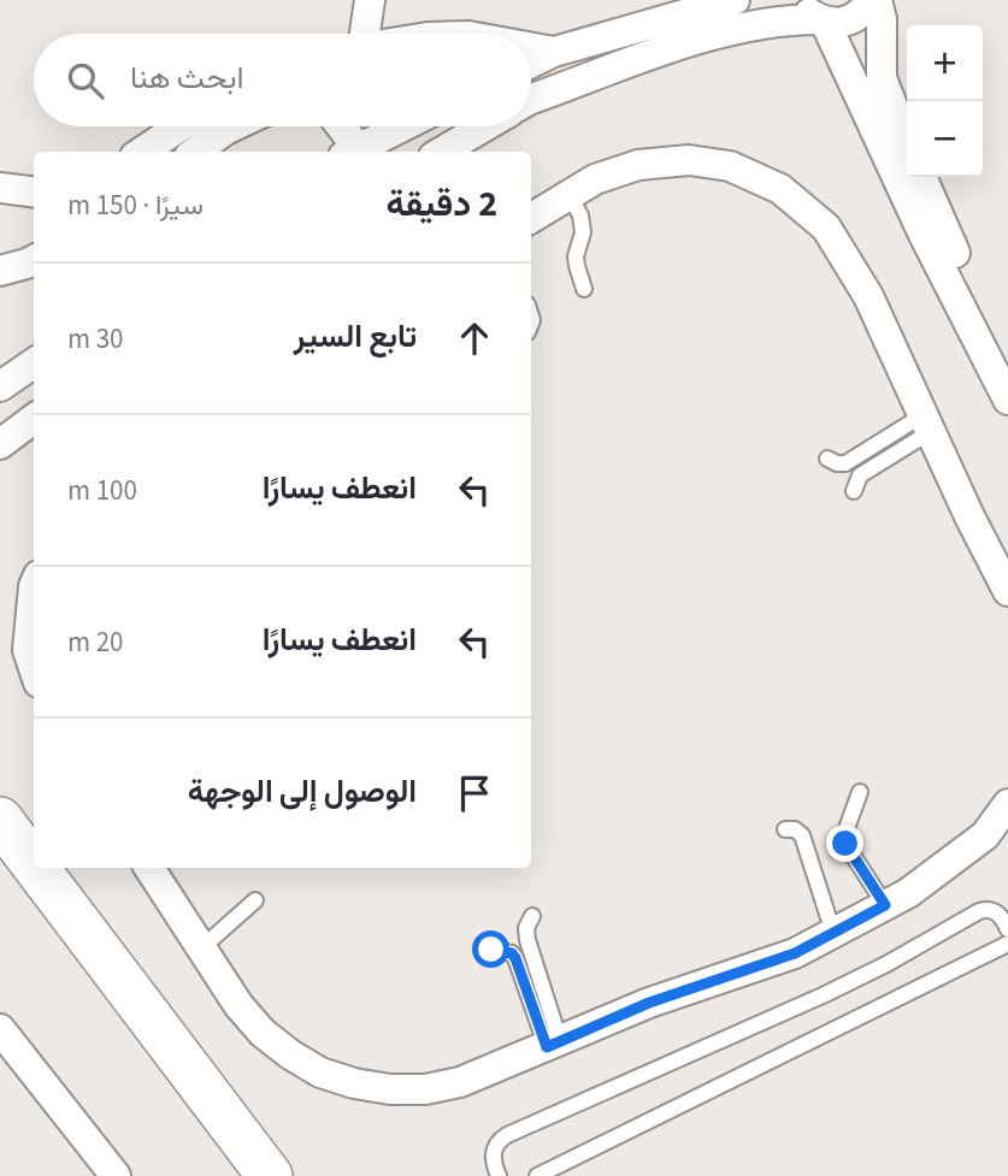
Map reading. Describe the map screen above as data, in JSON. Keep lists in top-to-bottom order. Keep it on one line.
{"page":{"map_buttons":["+","−"],"search":"ابحث هنا","heading":["2 دقيقة","سيرًا · 150 m"],"list":[["تابع السير","30 m"],["انعطف يسارًا","100 m"],["انعطف يسارًا","20 m"],"الوصول إلى الوجهة"]}}
